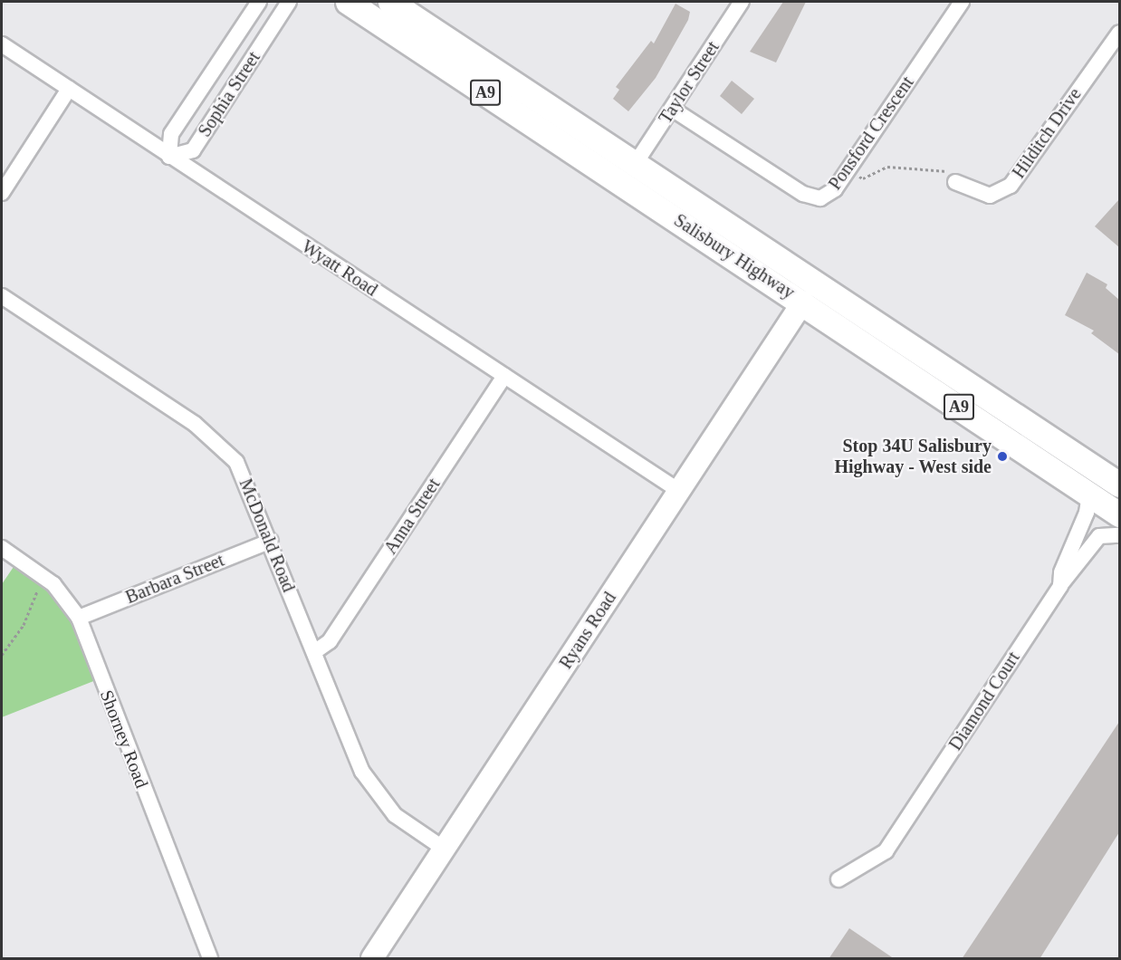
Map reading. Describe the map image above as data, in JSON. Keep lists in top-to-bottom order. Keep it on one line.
{"streets":{"main road":["A9","Salisbury Highway"],"street":["Taylor Street","Sophia Street","Ponsford Crescent","Hilditch Drive","Wyatt Road","Anna Street","McDonald Road","Barbara Street","Ryans Road","Diamond Court","Shorney Road"]},"crossings":[["Taylor Street","Ponsford Crescent"],["Taylor Street","Salisbury Highway"],["Sophia Street","Wyatt Road"],["Salisbury Highway","Ryans Road"],["Salisbury Highway","Diamond Court"],["Wyatt Road","Anna Street"],["Wyatt Road","Ryans Road"],["Anna Street","McDonald Road"],["McDonald Road","Barbara Street"],["McDonald Road","Ryans Road"],["Barbara Street","Shorney Road"]],"places":["Stop 34U Salisbury Highway - West side"]}
